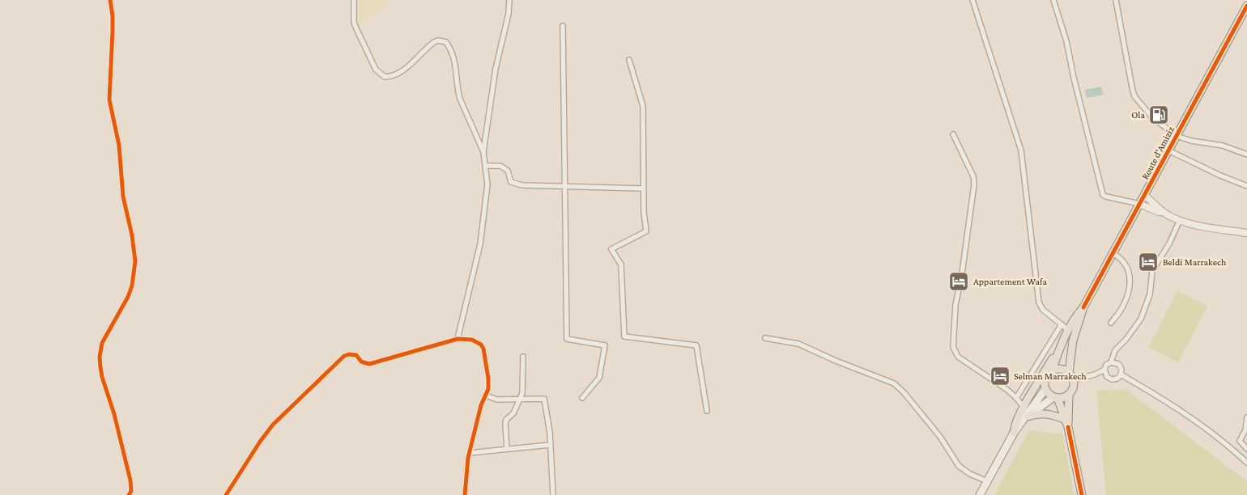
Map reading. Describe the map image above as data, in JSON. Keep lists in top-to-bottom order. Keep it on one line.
{"streets":{"main road":["Route d'Amiziz"]},"places":{"fuel station":["Ola"],"hotel":["Beldi Marrakech","Appartement Wafa","Selman Marrakech"]}}
